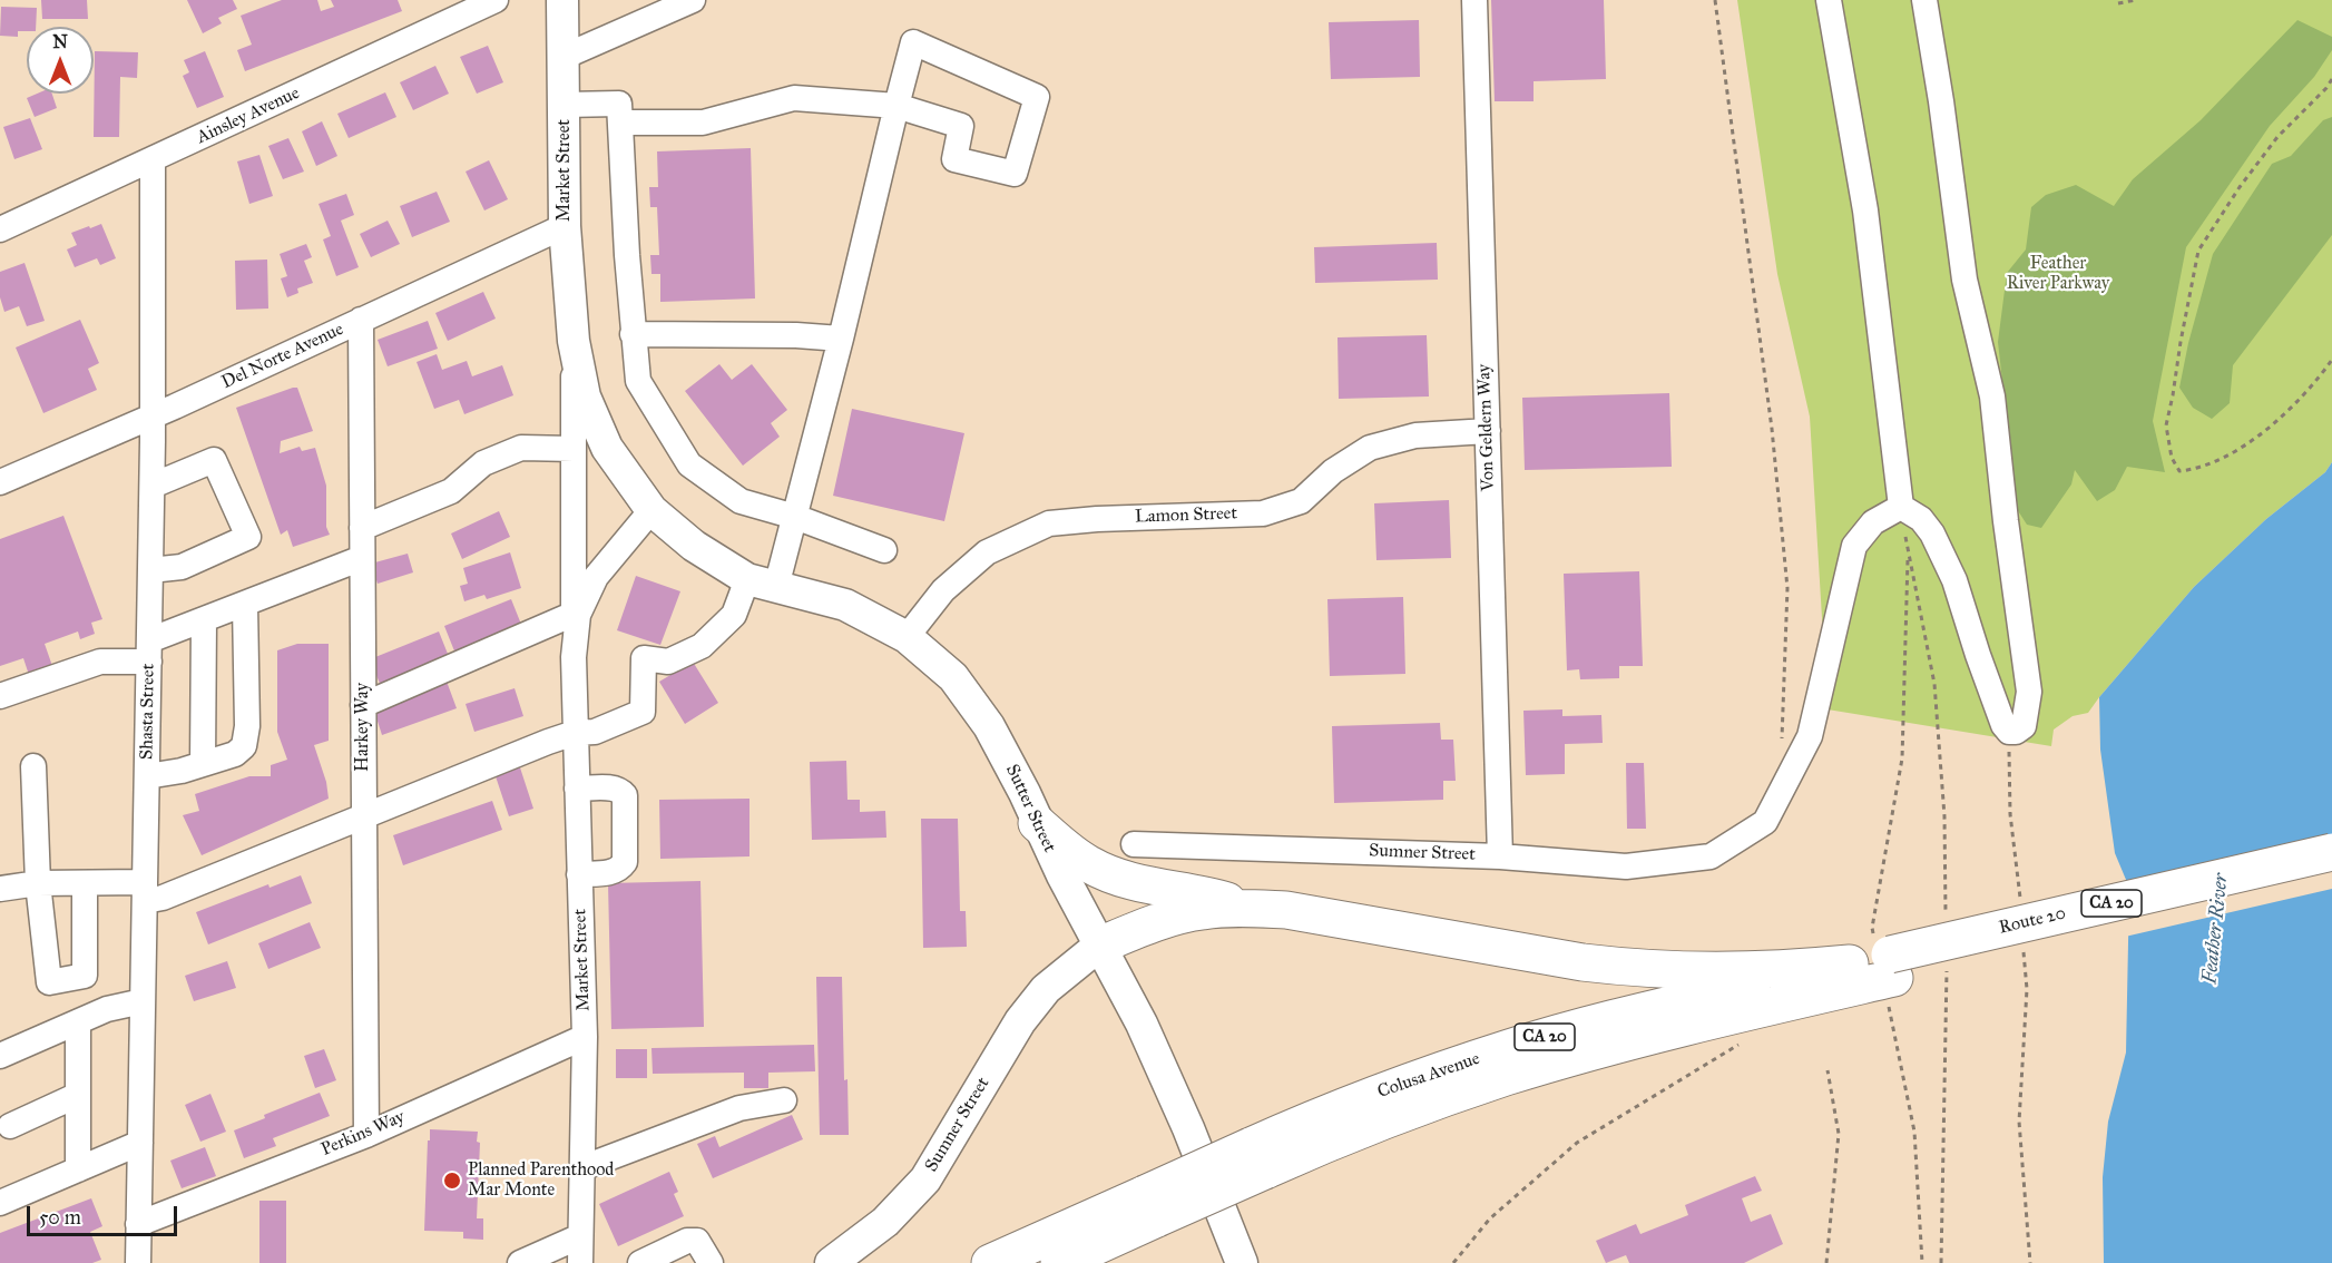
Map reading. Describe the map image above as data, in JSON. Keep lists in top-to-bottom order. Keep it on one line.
{"streets":{"highway":["CA 20","Route 20","Colusa Avenue"],"main road":["Market Street","Sutter Street","Sumner Street"],"street":["Ainsley Avenue","Del Norte Avenue","Von Geldern Way","Lamon Street","Shasta Street","Harkey Way","Perkins Way"]},"crossings":[["Ainsley Avenue","Shasta Street"],["Market Street","Del Norte Avenue"],["Market Street","Sutter Street"],["Market Street","Perkins Way"],["Del Norte Avenue","Shasta Street"],["Del Norte Avenue","Harkey Way"],["Von Geldern Way","Lamon Street"],["Von Geldern Way","Sumner Street"],["Lamon Street","Sutter Street"],["Shasta Street","Perkins Way"],["Harkey Way","Perkins Way"],["Sutter Street","Sumner Street"],["Route 20","Colusa Avenue"]],"water":["Feather River"],"parks":["Feather River Parkway"],"places":["Planned Parenthood Mar Monte"],"scale_bar":"50 m","north":"top"}
